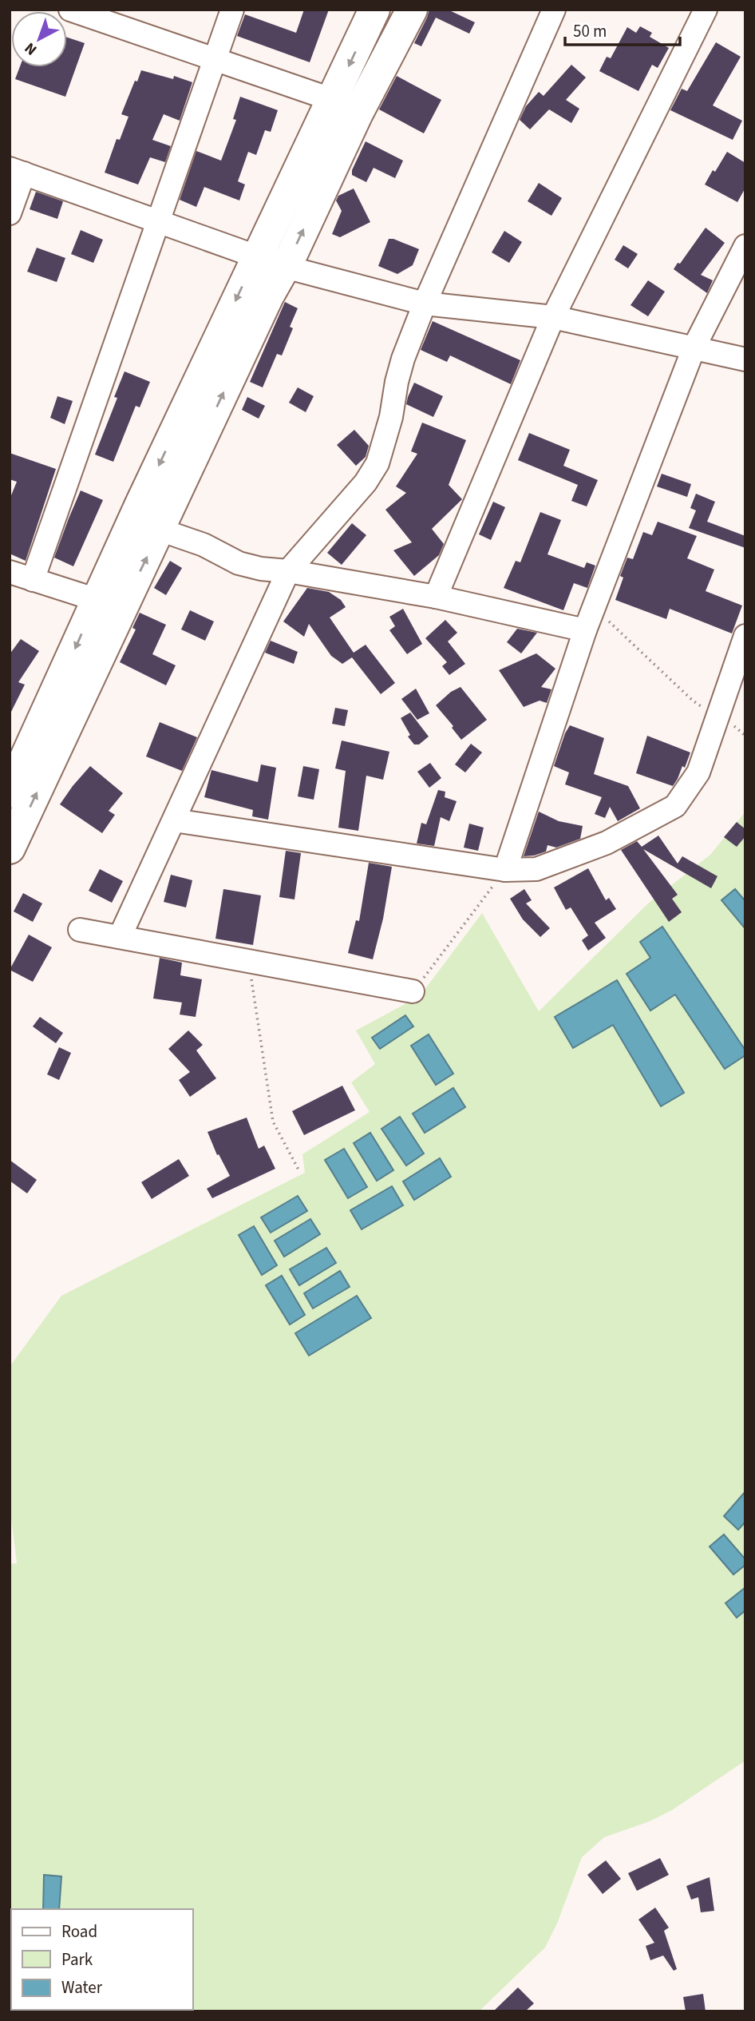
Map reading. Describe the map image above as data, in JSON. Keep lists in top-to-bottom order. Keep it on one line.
{"legend":["Road","Park","Water"],"scale_bar":"50 m","north":"bottom left"}
